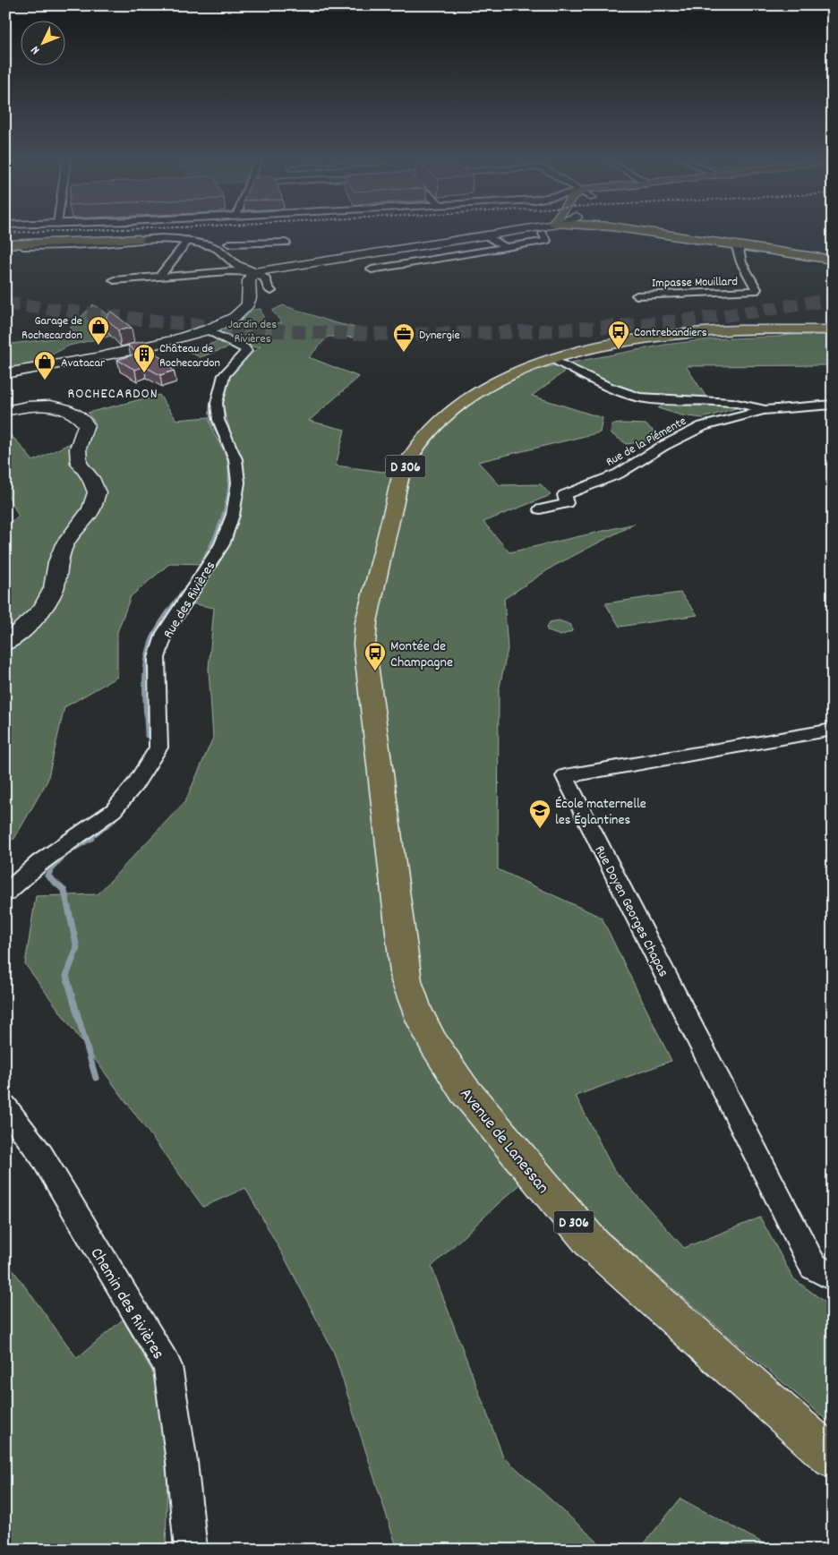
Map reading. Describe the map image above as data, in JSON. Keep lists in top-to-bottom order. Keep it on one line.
{"streets":{"main road":["D 306","Avenue de Lanessan"],"street":["Impasse Mouillard","Rue de la Piémente","Rue des Rivières","Rue Doyen Georges Chapas","Chemin des Rivières"]},"crossings":[["D 306","Avenue de Lanessan"]],"districts":["ROCHECARDON"],"parks":["Jardin des Rivières"],"places":{"shop":["Garage de Rochecardon","Avatacar"],"bus stop":["Contrebandiers","Montée de Champagne"],"office":["Dynergie"],"building":["Château de Rochecardon"],"school or university":["École maternelle les Églantines"]},"north":"bottom left"}
